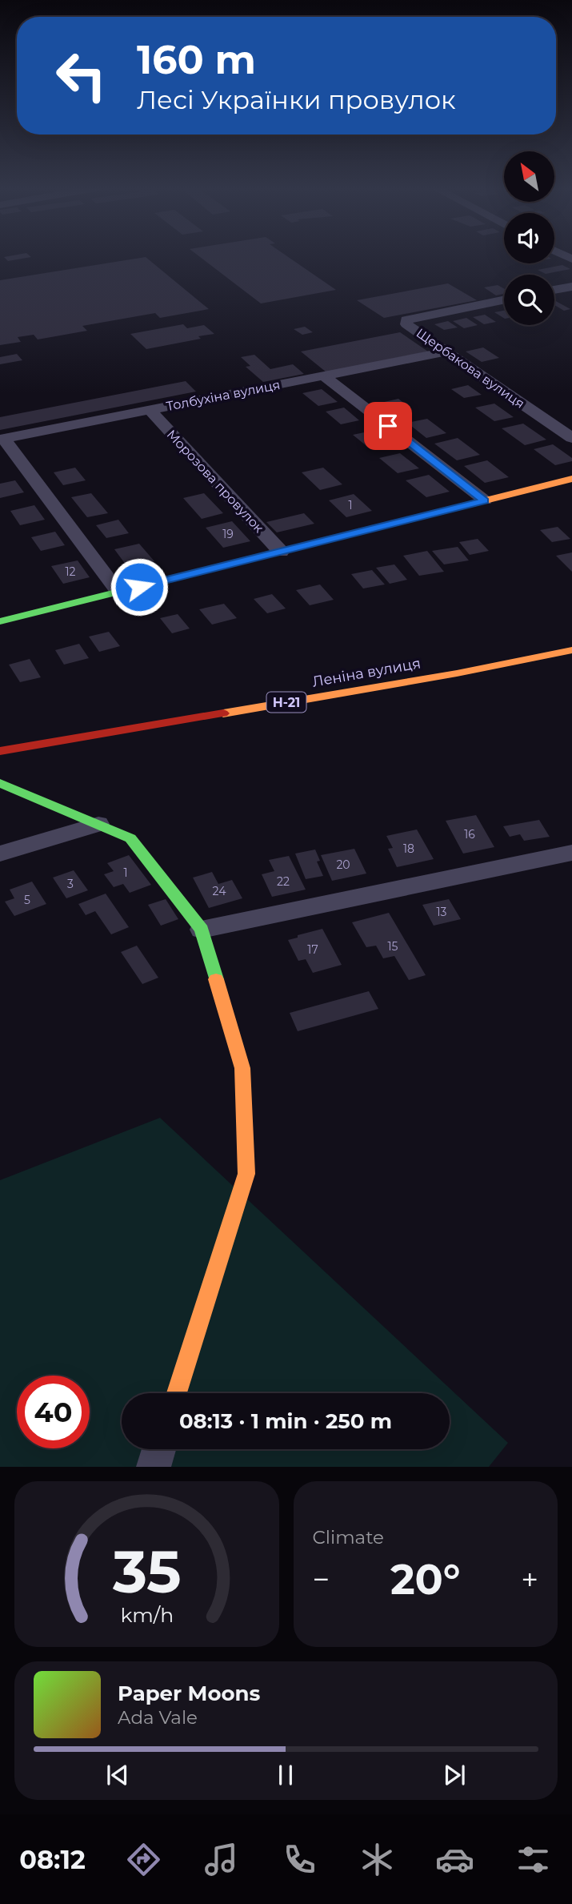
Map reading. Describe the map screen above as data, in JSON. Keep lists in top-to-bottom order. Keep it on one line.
{"streets":{"street":["Щербакова вулиця","Толбухіна вулиця","Морозова провулок","Леніна вулиця","Н-21"]},"crossings":[["Щербакова вулиця","Толбухіна вулиця"],["Толбухіна вулиця","Морозова провулок"]],"house_numbers":["1","19","12","16","18","20","1","22","3","24","5","13","15","17"],"north":"top left","page":{"turn":["160 m","Лесі Українки провулок"],"limit":"40","trip":"08:13 · 1 min · 250 m","tile":"Climate","heat":["−","20°","+"],"song":["Paper Moons","Ada Vale"],"tabs":"08:12","gauge":["35","km/h"]}}
